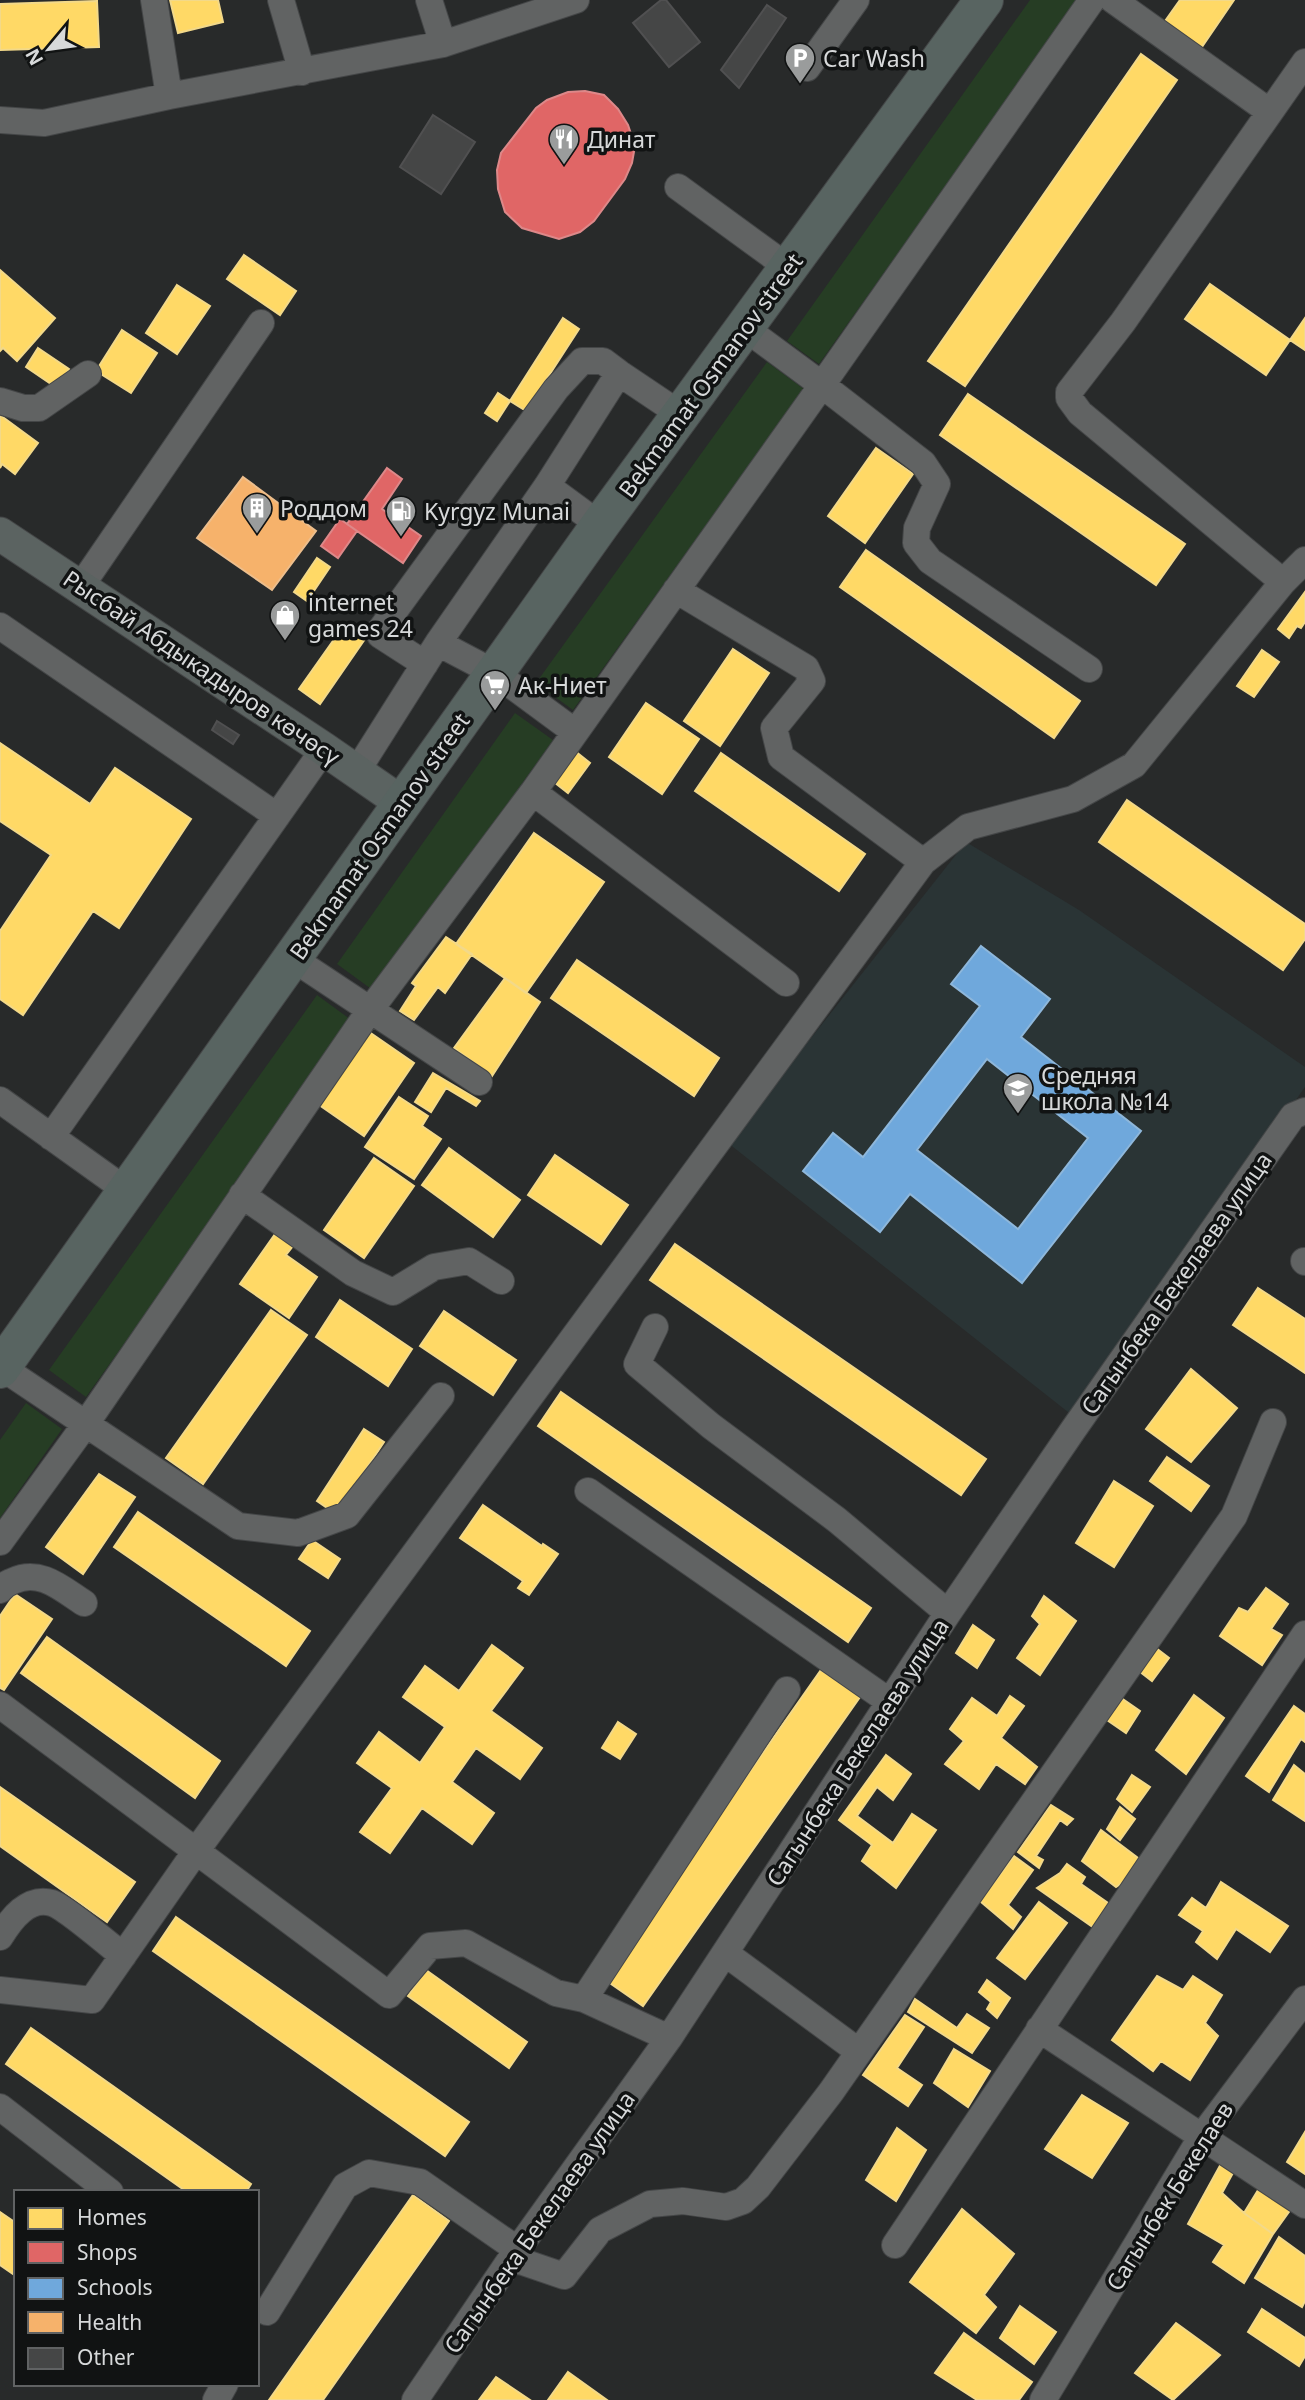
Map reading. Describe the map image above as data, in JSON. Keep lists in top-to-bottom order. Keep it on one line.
{"streets":{"highway":["Bekmamat Osmanov street"],"main road":["Рысбай Абдыкадыров көчөсү"],"street":["Сагынбека Бекелаева улица","Сагынбек Бекелаев"]},"crossings":[["Bekmamat Osmanov street","Рысбай Абдыкадыров көчөсү"]],"places":{"parking":["Car Wash"],"restaurant":["Динат"],"building":["Роддом"],"fuel station":["Kyrgyz Munai"],"shop":["internet games 24"],"supermarket":["Ак-Ниет"],"school or university":["Средняя школа №14"]},"legend":["Homes","Shops","Schools","Health","Other"],"north":"bottom left"}
